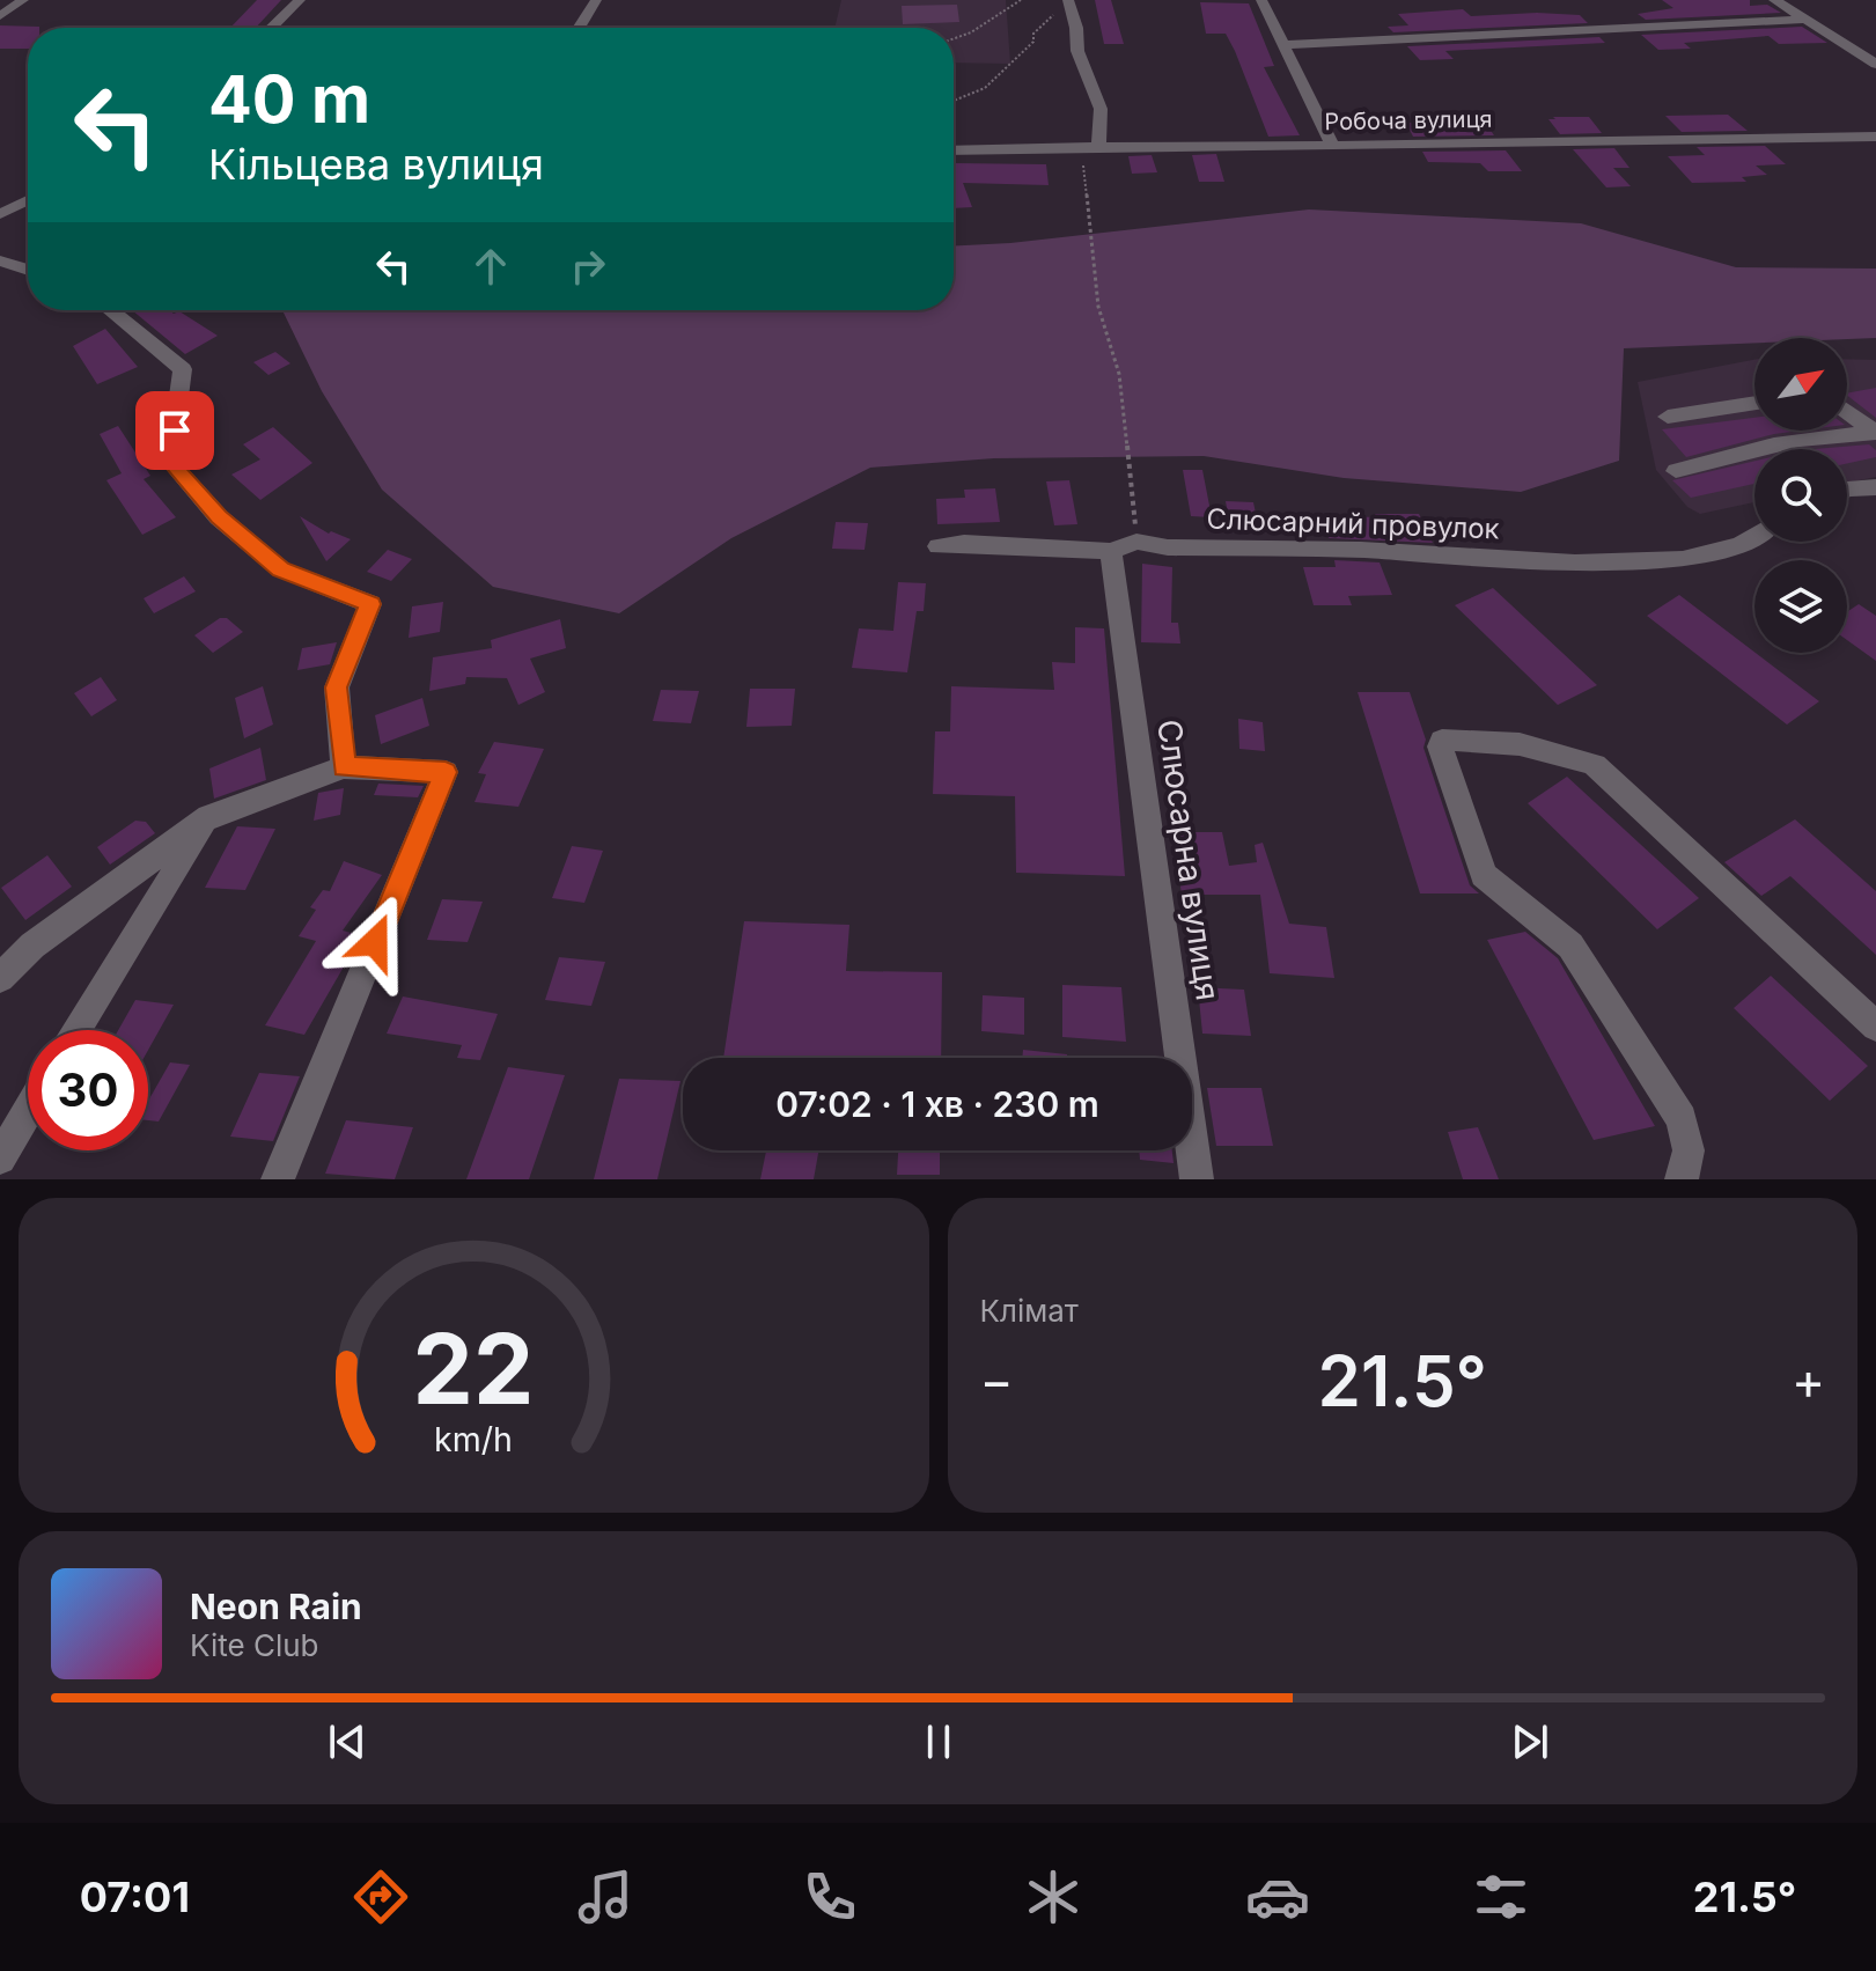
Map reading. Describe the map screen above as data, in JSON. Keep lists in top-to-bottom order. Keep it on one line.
{"streets":{"street":["Робоча вулиця","Слюсарний провулок","Слюсарна вулиця"]},"crossings":[["Слюсарний провулок","Слюсарна вулиця"]],"north":"top right","page":{"turn":["40 m","Кільцева вулиця"],"limit":"30","trip":"07:02 · 1 хв · 230 m","tile":"Клімат","heat":["−","21.5°","+"],"song":["Neon Rain","Kite Club"],"tabs":["07:01","21.5°"],"gauge":["22","km/h"]}}
